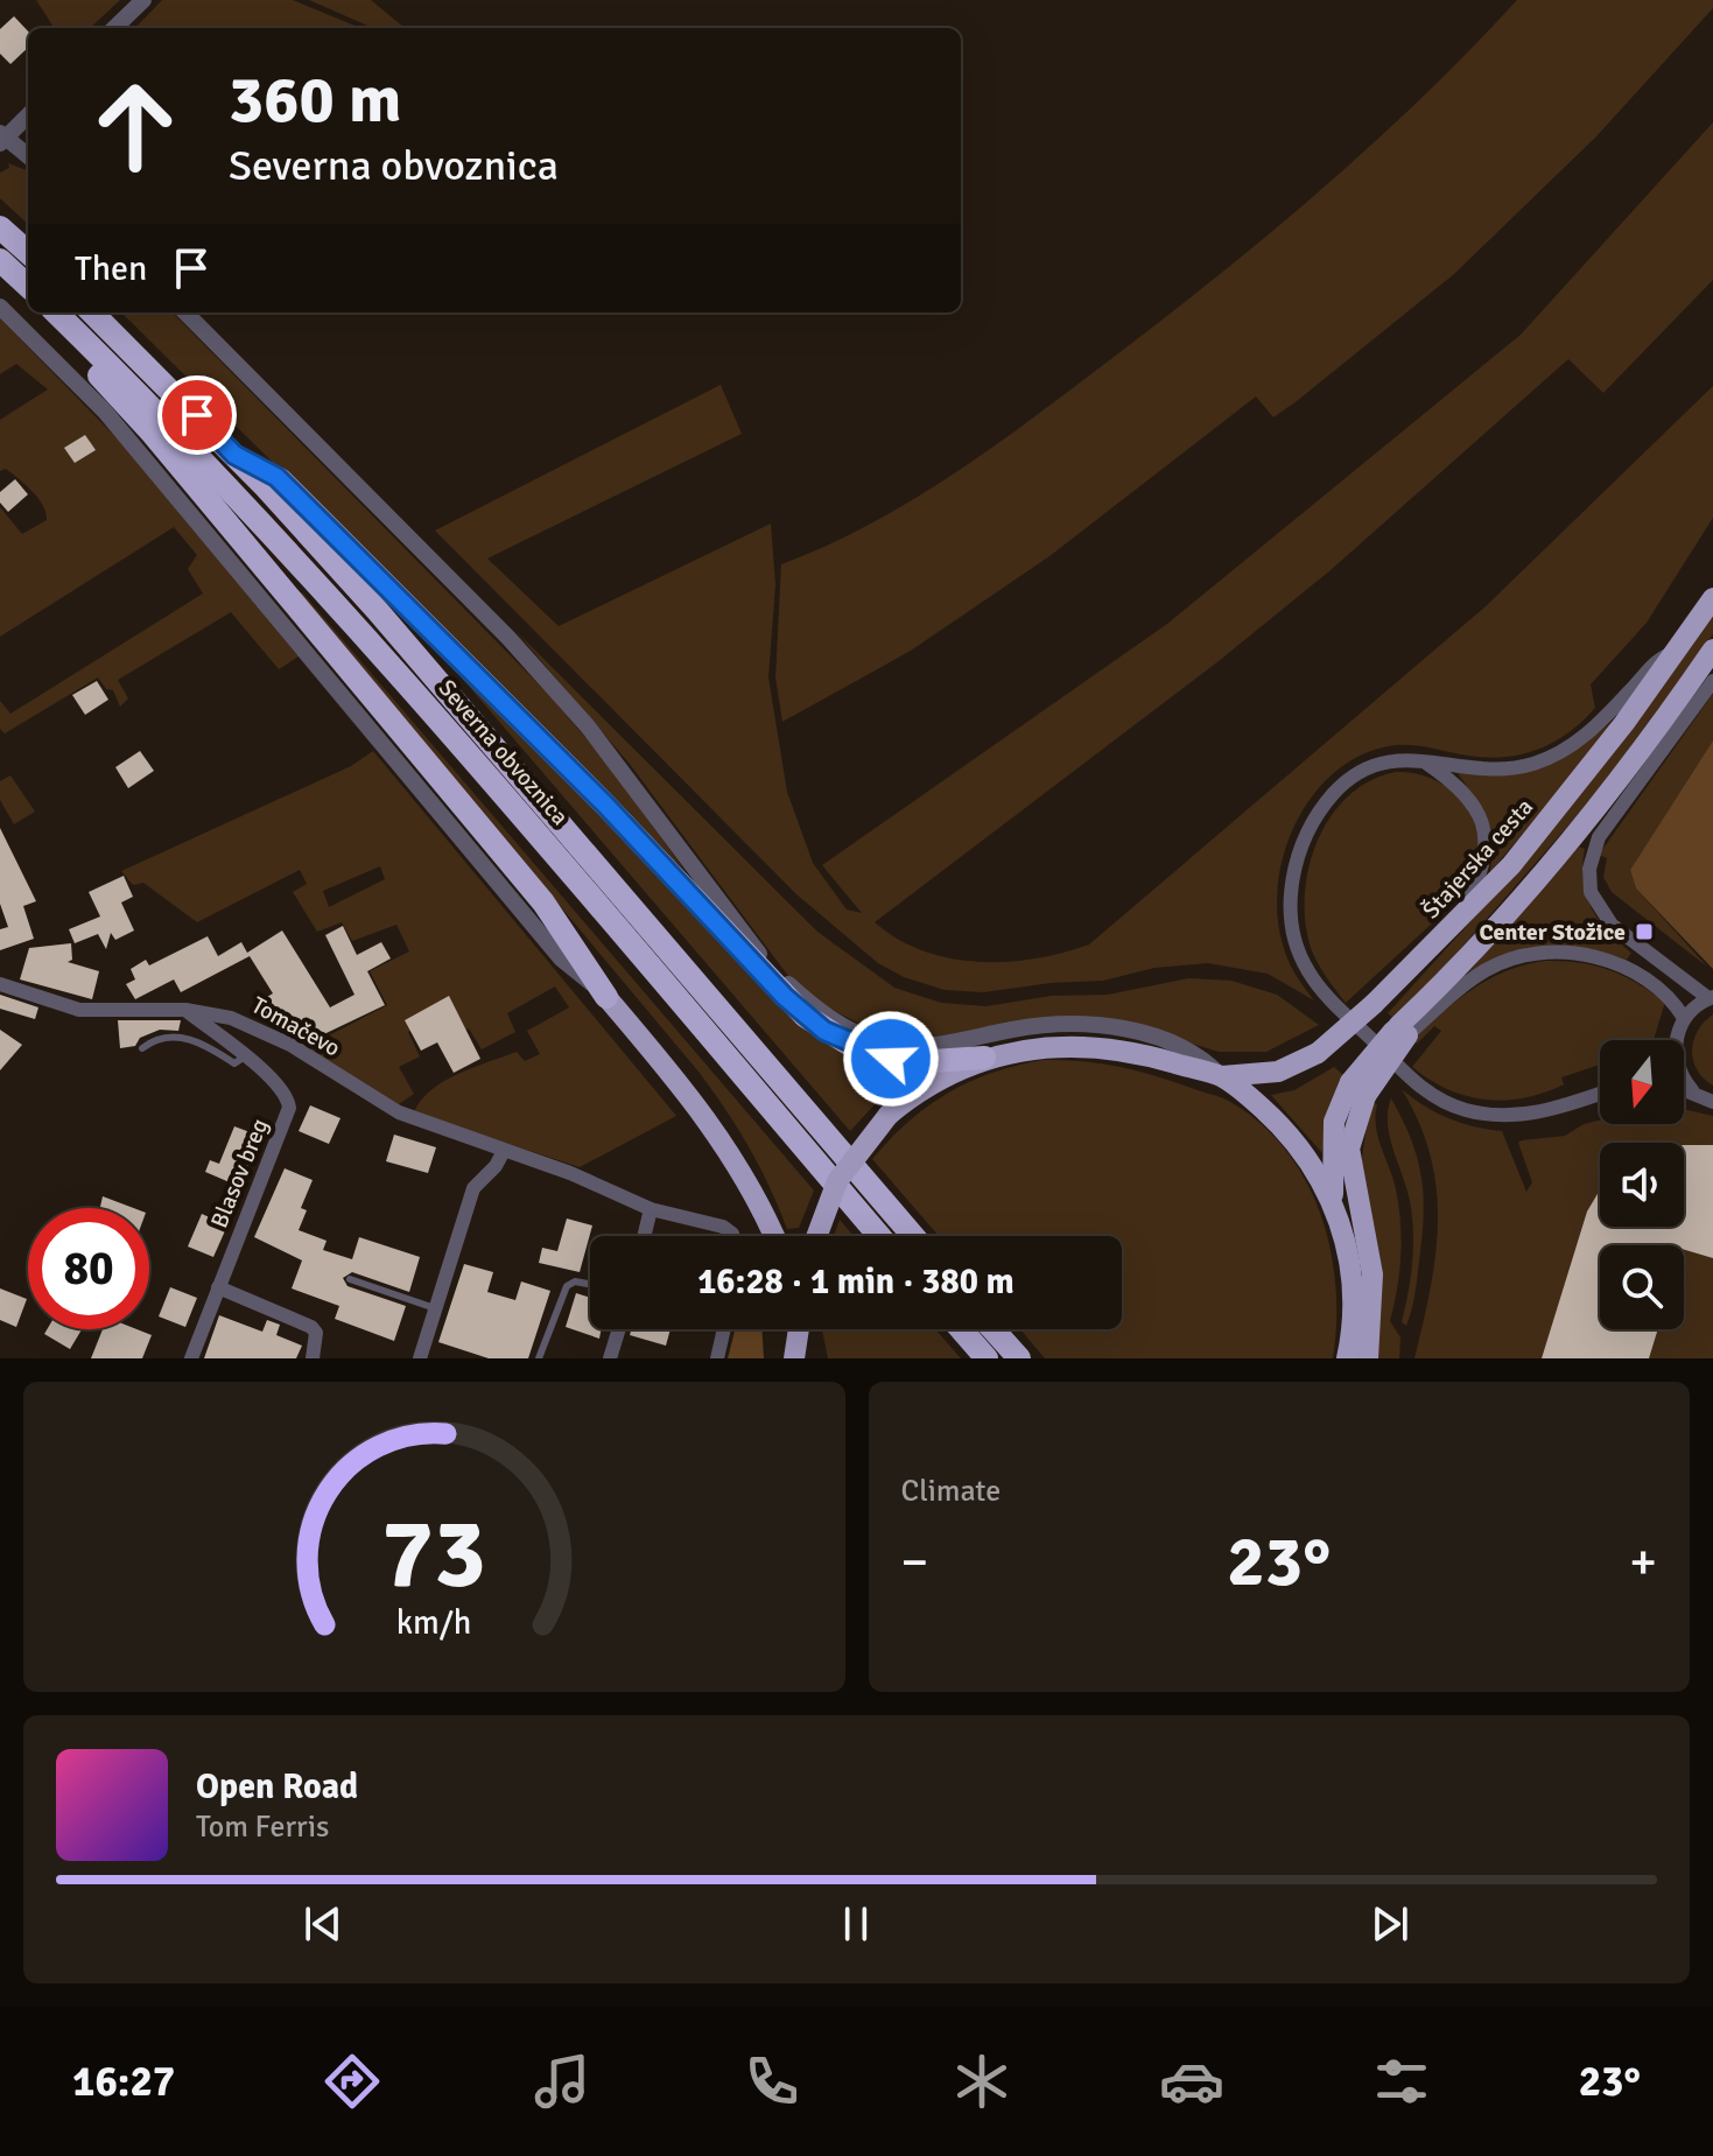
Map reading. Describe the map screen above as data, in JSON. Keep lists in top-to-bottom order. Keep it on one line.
{"streets":{"highway":["Severna obvoznica"],"main road":["Štajerska cesta"],"street":["Tomačevo","Blasov breg"]},"crossings":[["Tomačevo","Blasov breg"]],"places":{"transit":["Center Stožice"]},"north":"bottom","page":{"turn":["360 m","Severna obvoznica"],"then":"Then","limit":"80","trip":"16:28 · 1 min · 380 m","tile":"Climate","heat":["−","23°","+"],"song":["Open Road","Tom Ferris"],"tabs":["16:27","23°"],"gauge":["73","km/h"]}}
